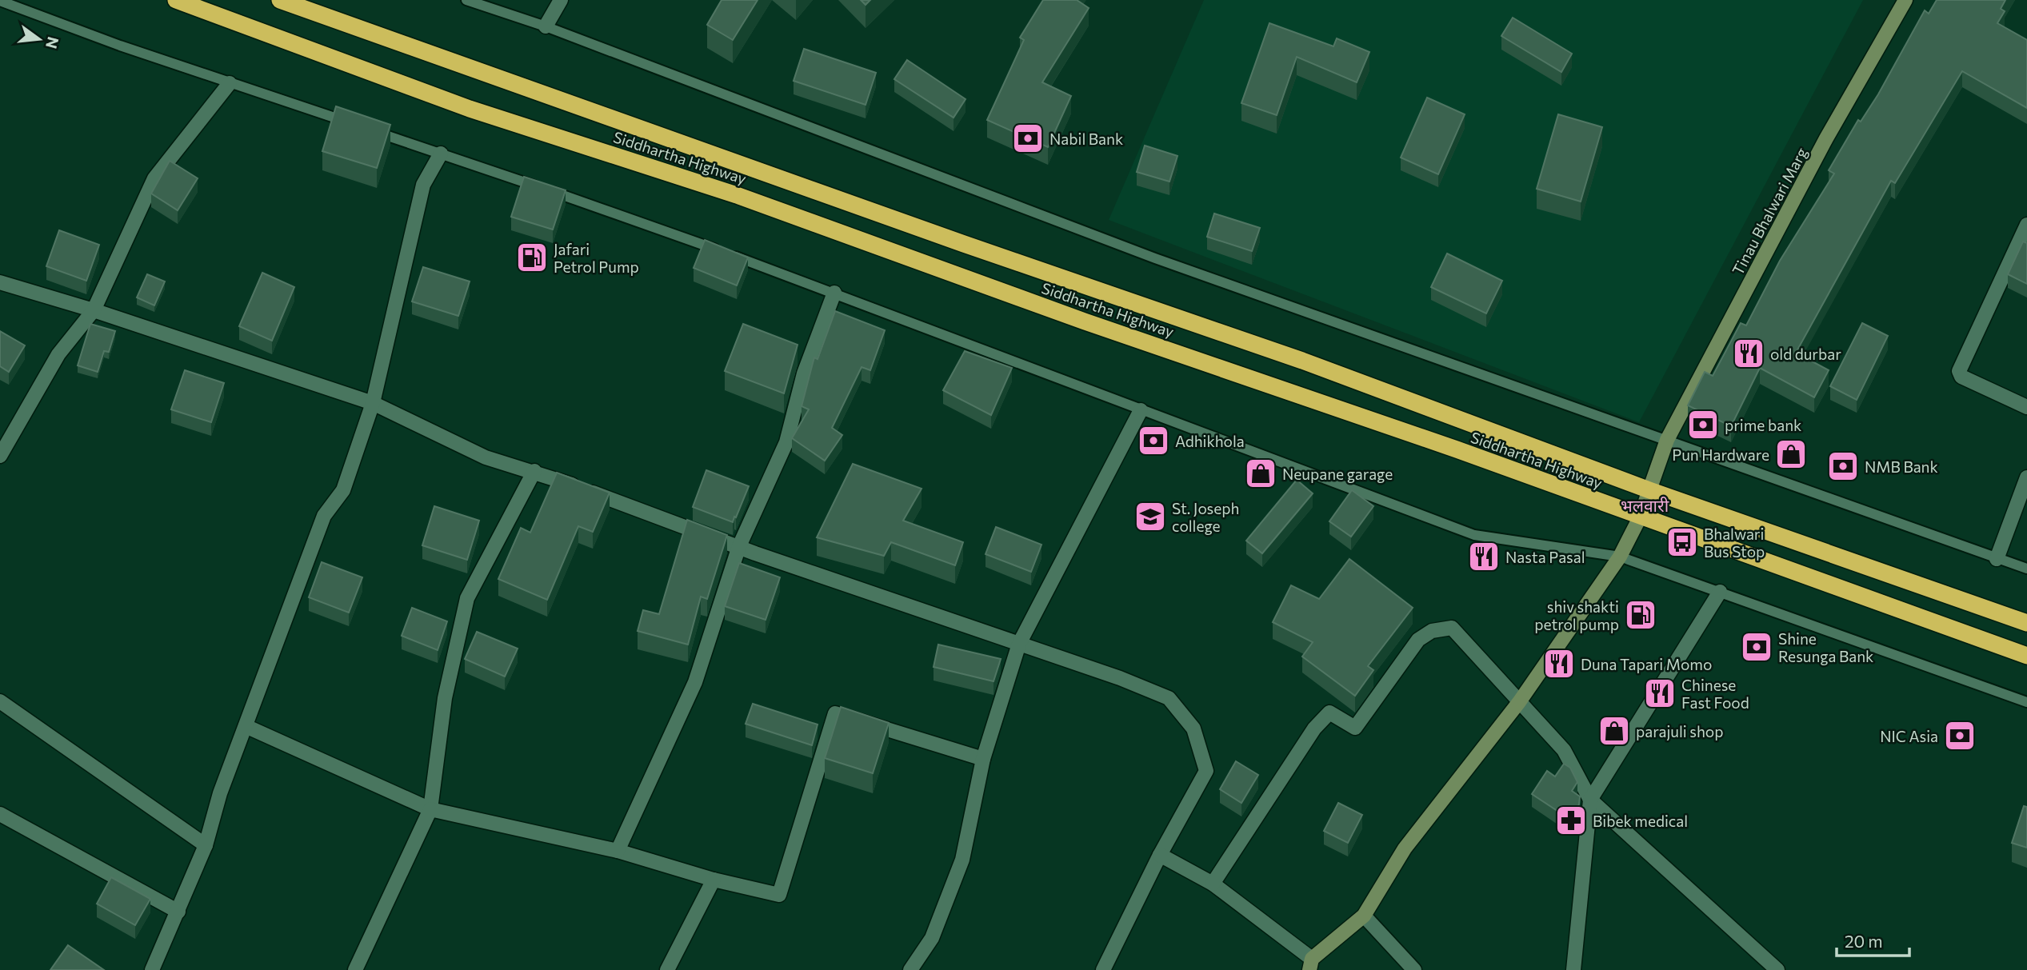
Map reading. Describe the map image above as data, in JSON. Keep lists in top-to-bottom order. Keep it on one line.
{"streets":{"highway":["Siddhartha Highway"],"street":["Tinau Bhalwari Marg"]},"crossings":[["Siddhartha Highway","Tinau Bhalwari Marg"]],"districts":["भलवारी"],"places":{"bank":["Nabil Bank","prime bank","Adhikhola","NMB Bank","Shine Resunga Bank","NIC Asia"],"fuel station":["Jafari Petrol Pump","shiv shakti petrol pump"],"restaurant":["old durbar","Nasta Pasal","Duna Tapari Momo","Chinese Fast Food"],"shop":["Pun Hardware","Neupane garage","parajuli shop"],"school or university":["St. Joseph college"],"bus stop":["Bhalwari Bus Stop"],"pharmacy":["Bibek medical"]},"scale_bar":"20 m","north":"right"}
